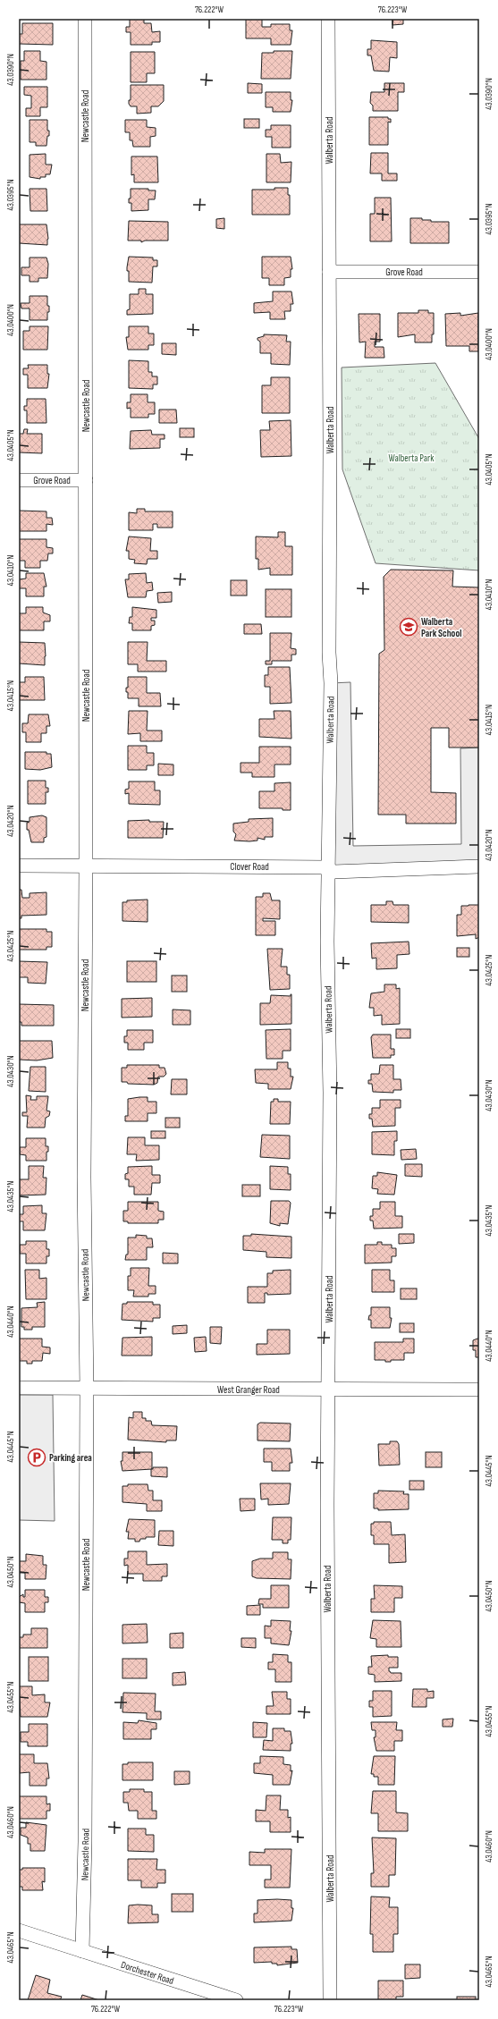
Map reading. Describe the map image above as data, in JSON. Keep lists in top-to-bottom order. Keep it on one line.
{"streets":{"street":["Newcastle Road","Walberta Road","Grove Road","Clover Road","West Granger Road","Dorchester Road"]},"crossings":[["Newcastle Road","Grove Road"],["Newcastle Road","Clover Road"],["Newcastle Road","West Granger Road"],["Newcastle Road","Dorchester Road"],["Walberta Road","Grove Road"],["Walberta Road","Clover Road"],["Walberta Road","West Granger Road"]],"parks":["Walberta Park"],"places":{"school or university":["Walberta Park School"],"parking":["Parking area"]},"coordinates":["76.222°W","76.223°W","43.0390°N","43.0395°N","43.0400°N","43.0405°N","43.0410°N","43.0415°N","43.0420°N","43.0425°N","43.0430°N","43.0435°N","43.0440°N","43.0445°N","43.0450°N","43.0455°N","43.0460°N","43.0465°N"]}
